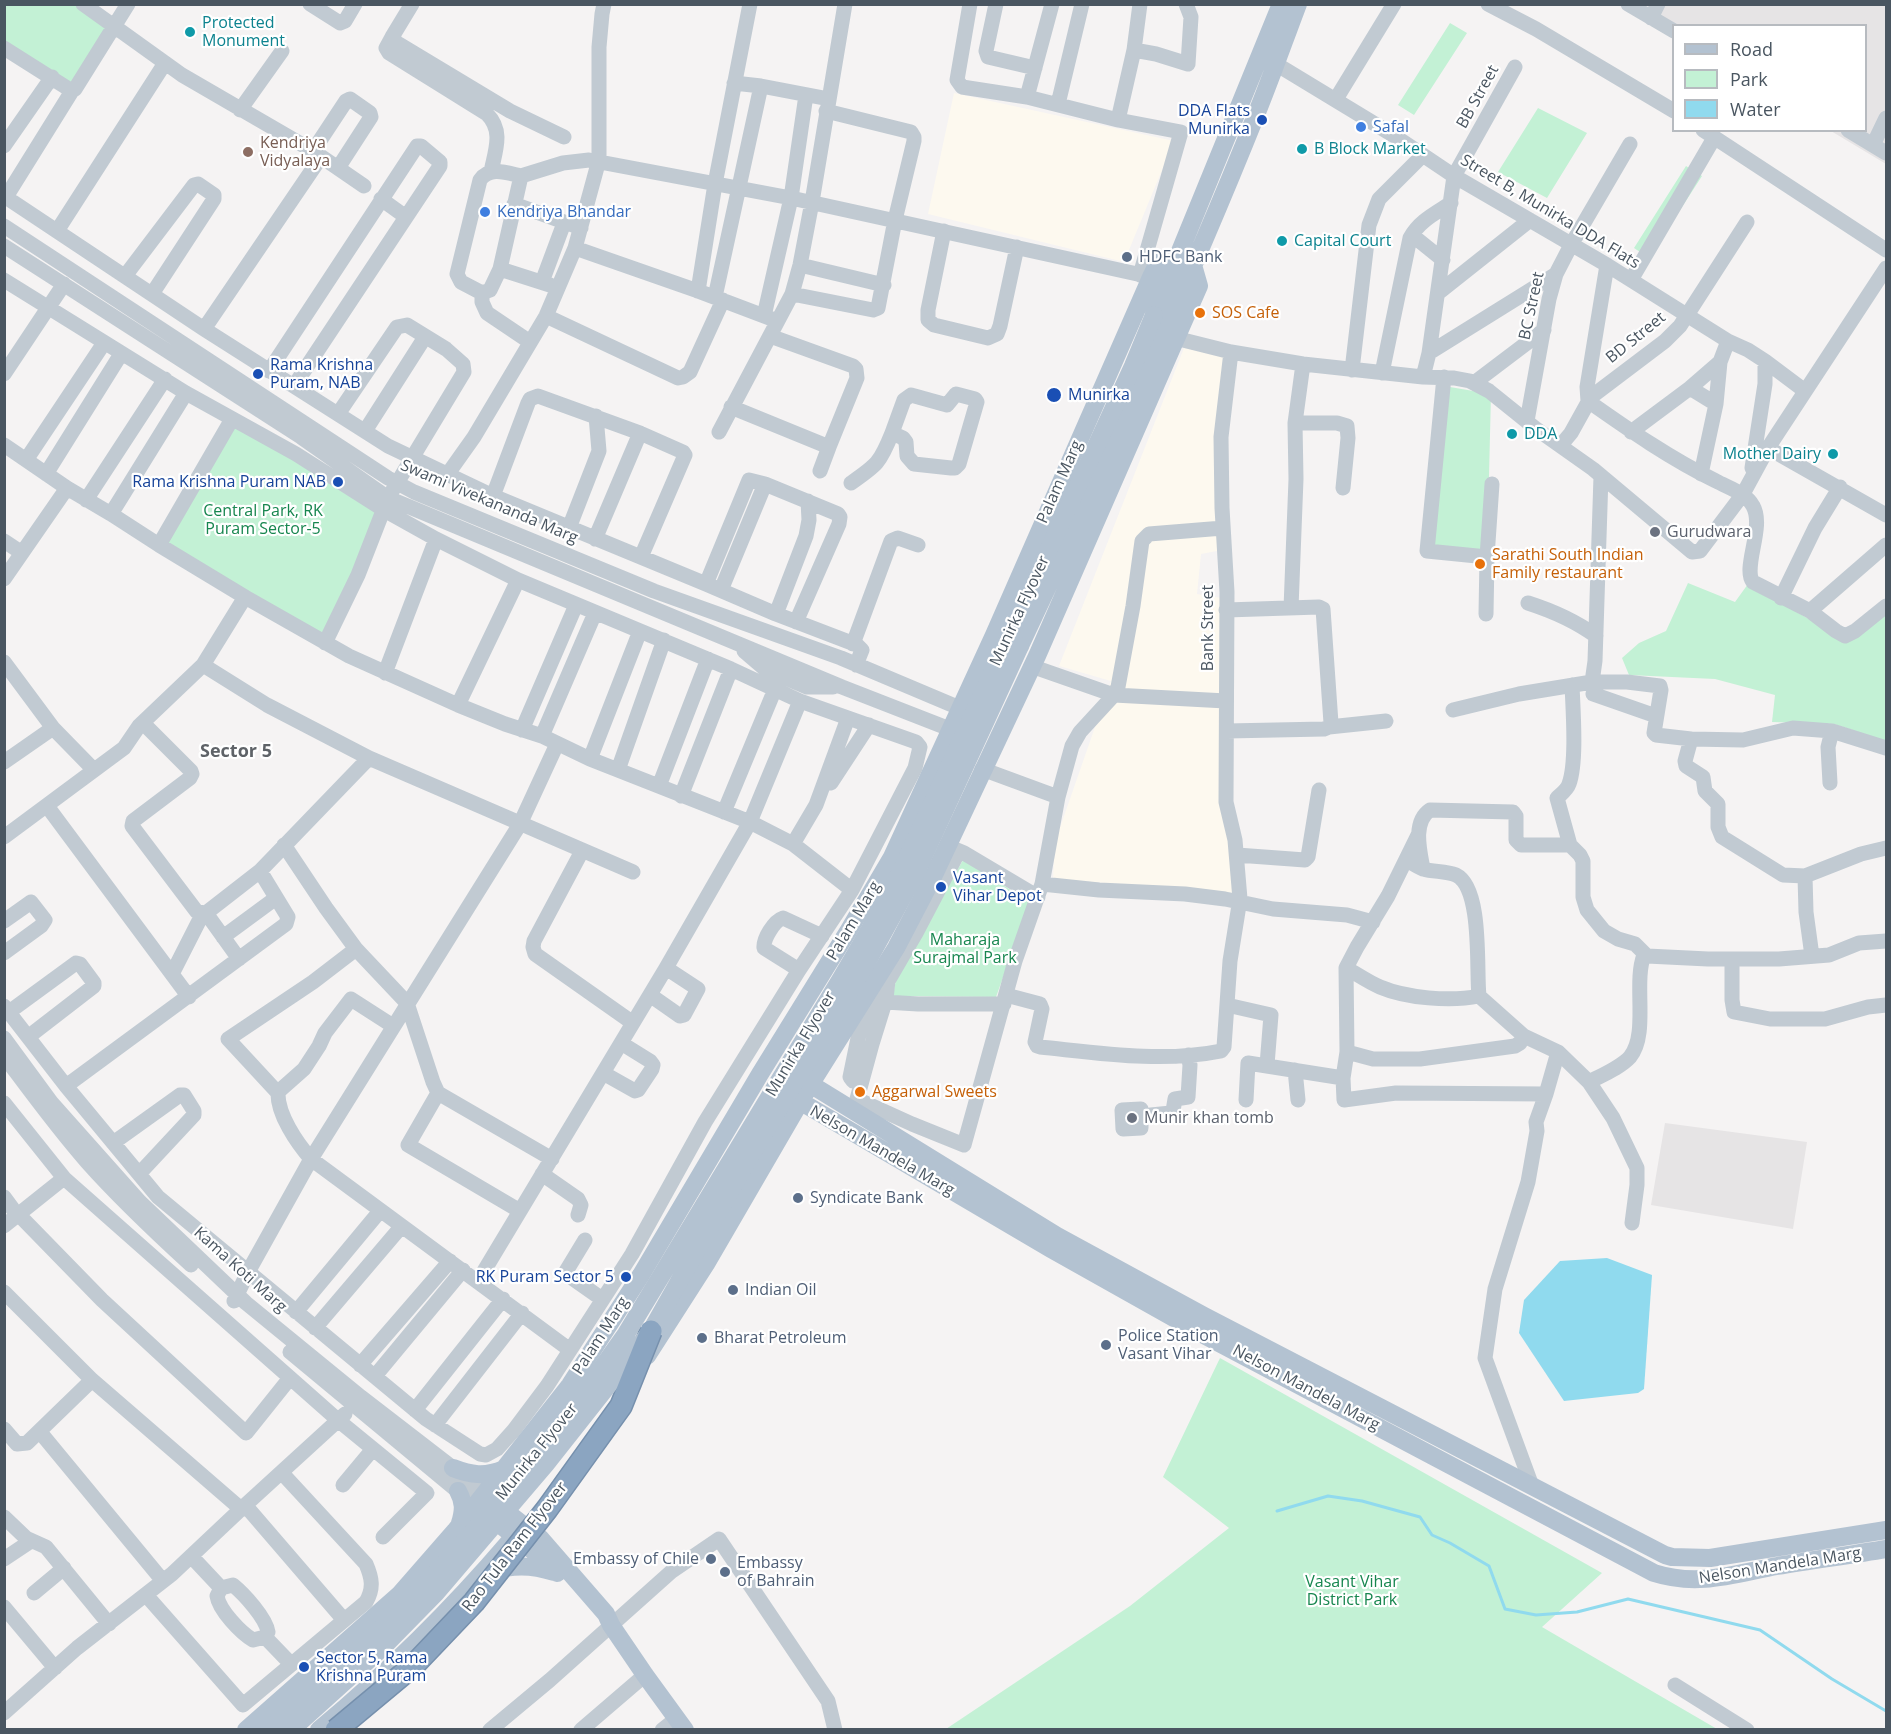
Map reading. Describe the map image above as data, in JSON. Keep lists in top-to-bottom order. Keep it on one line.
{"streets":{"highway":["Rao Tula Ram Flyover"],"main road":["Palam Marg","Munirka Flyover","Nelson Mandela Marg"],"street":["BB Street","Street B, Munirka DDA Flats","BC Street","BD Street","Swami Vivekananda Marg","Bank Street","Kama Koti Marg"]},"crossings":[["BB Street","Street B, Munirka DDA Flats"],["Street B, Munirka DDA Flats","BC Street"],["Street B, Munirka DDA Flats","BD Street"],["Street B, Munirka DDA Flats","Munirka Flyover"],["Palam Marg","Swami Vivekananda Marg"],["Palam Marg","Munirka Flyover"],["Palam Marg","Nelson Mandela Marg"],["Palam Marg","Kama Koti Marg"],["Munirka Flyover","Rao Tula Ram Flyover"]],"districts":["Sector 5"],"parks":["Central Park, RK Puram Sector-5","Maharaja Surajmal Park","Vasant Vihar District Park"],"places":["Protected Monument","DDA Flats Munirka","Safal","B Block Market","Kendriya Vidyalaya","Kendriya Bhandar","Capital Court","HDFC Bank","SOS Cafe","Rama Krishna Puram, NAB","Munirka","DDA","Mother Dairy","Rama Krishna Puram NAB","Gurudwara","Sarathi South Indian Family restaurant","Vasant Vihar Depot","Aggarwal Sweets","Munir khan tomb","Syndicate Bank","RK Puram Sector 5","Indian Oil","Bharat Petroleum","Police Station Vasant Vihar","Embassy of Chile","Embassy of Bahrain","Sector 5, Rama Krishna Puram"],"legend":["Road","Park","Water"]}
